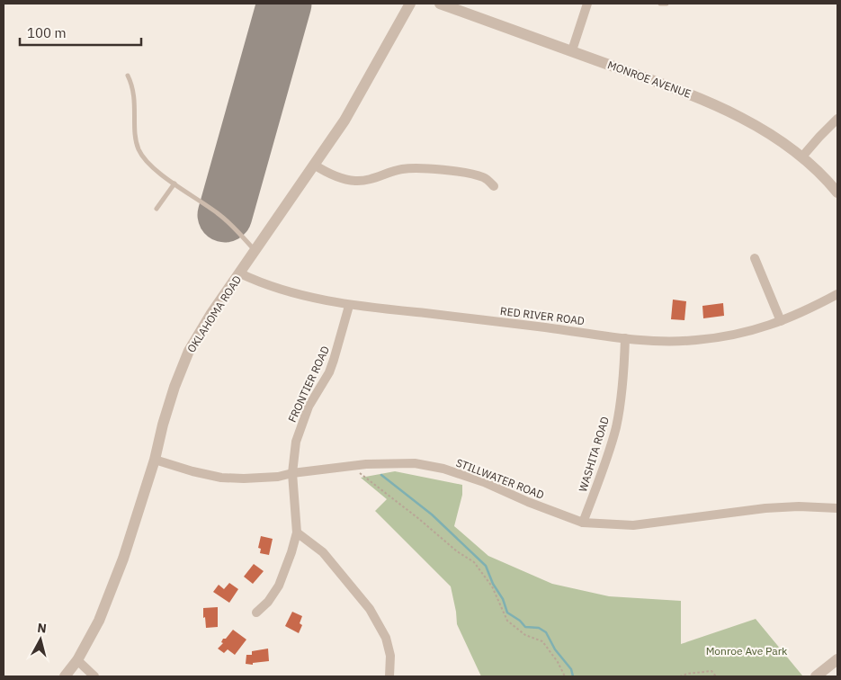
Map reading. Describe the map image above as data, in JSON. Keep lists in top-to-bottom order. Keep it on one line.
{"streets":{"street":["MONROE AVENUE","OKLAHOMA ROAD","RED RIVER ROAD","FRONTIER ROAD","WASHITA ROAD","STILLWATER ROAD"]},"crossings":[["OKLAHOMA ROAD","RED RIVER ROAD"],["OKLAHOMA ROAD","STILLWATER ROAD"],["RED RIVER ROAD","FRONTIER ROAD"],["RED RIVER ROAD","WASHITA ROAD"],["FRONTIER ROAD","STILLWATER ROAD"],["WASHITA ROAD","STILLWATER ROAD"]],"parks":["Monroe Ave Park"],"scale_bar":"100 m","north":"top"}
